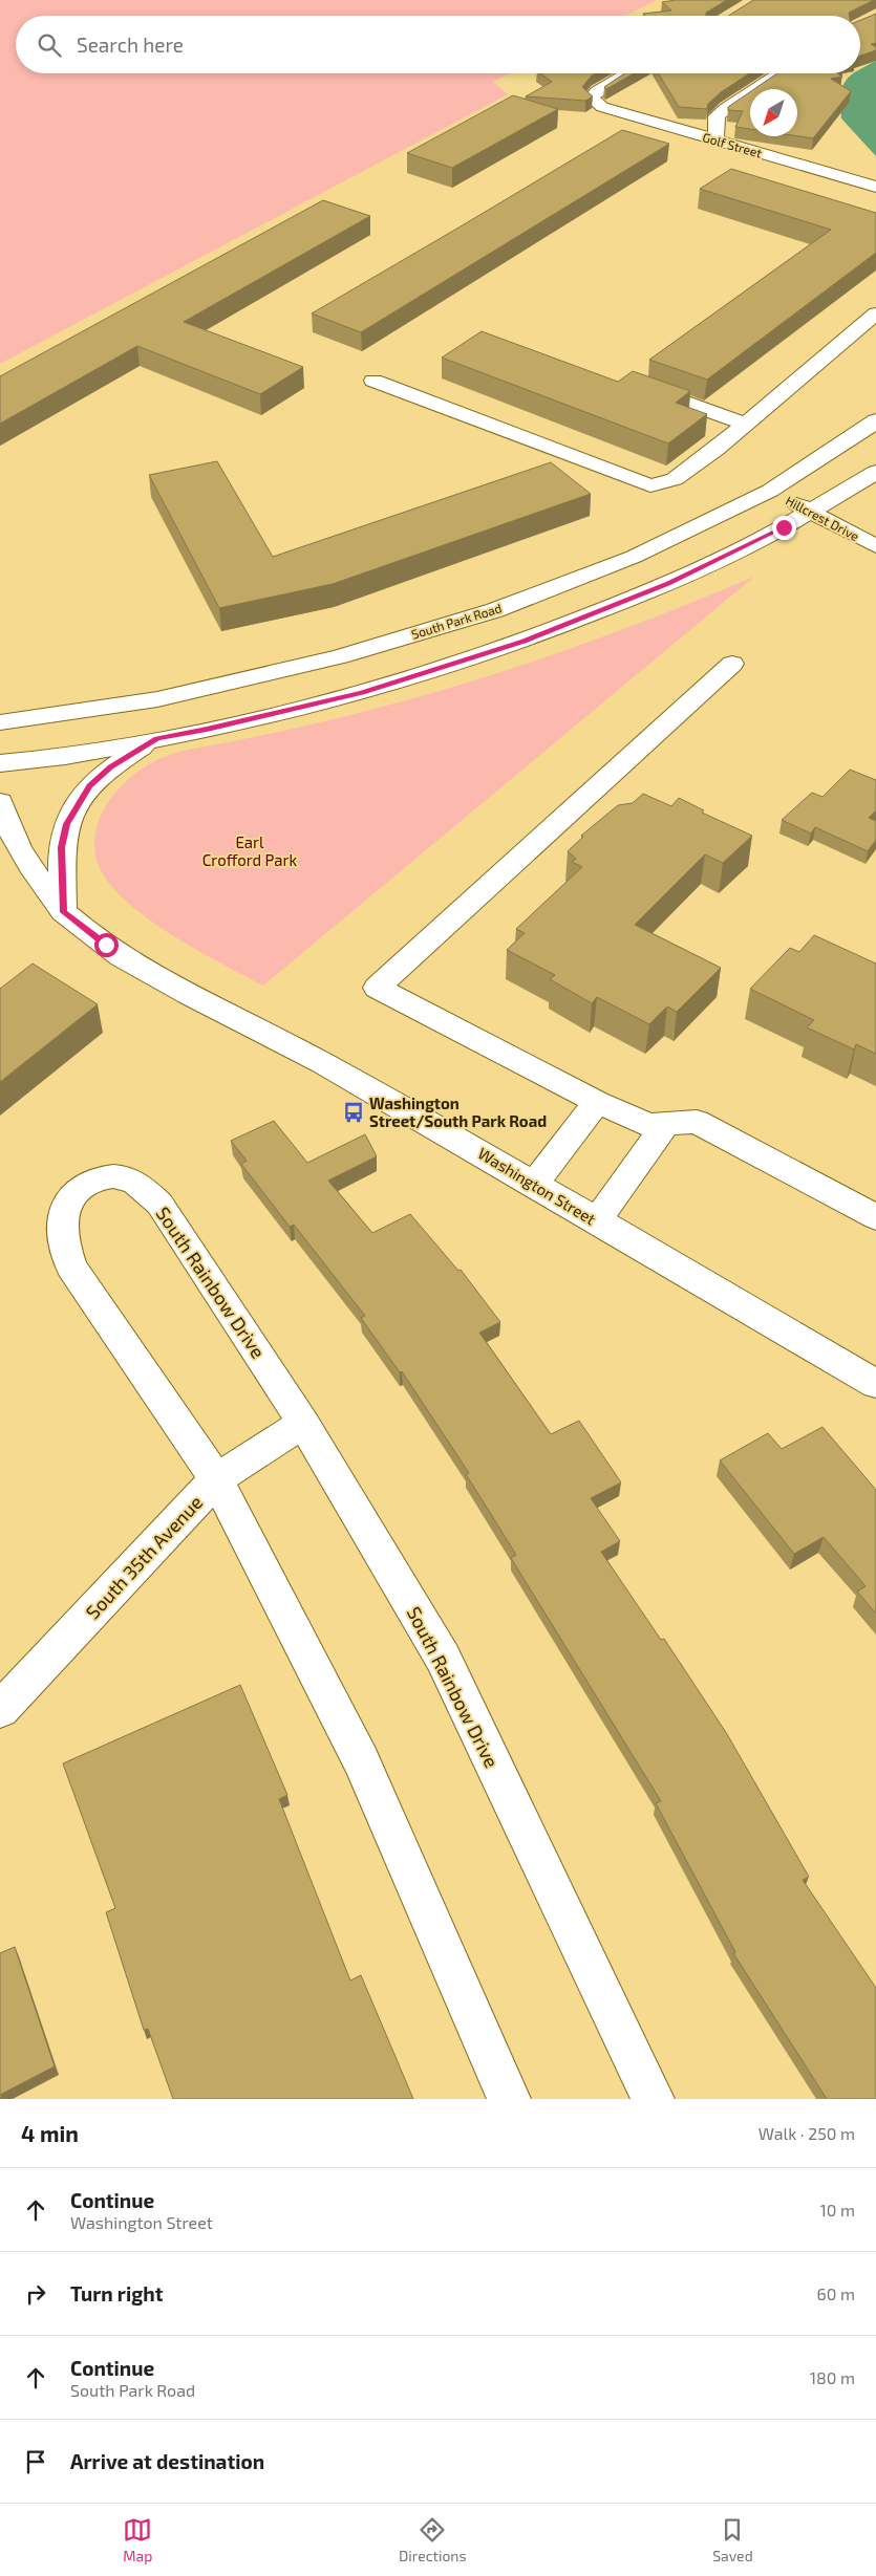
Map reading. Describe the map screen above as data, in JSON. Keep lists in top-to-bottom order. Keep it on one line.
{"streets":{"street":["Golf Street","Hillcrest Drive","South Park Road","Washington Street","South Rainbow Drive","South 35th Avenue"]},"crossings":[["Hillcrest Drive","South Park Road"],["South Rainbow Drive","South 35th Avenue"]],"parks":["Earl Crofford Park"],"places":{"bus stop":["Washington Street/South Park Road"]},"north":"bottom left","page":{"search":"Search here","heading":["4 min","Walk · 250 m"],"list":[["Continue","Washington Street","10 m"],["Turn right","60 m"],["Continue","South Park Road","180 m"],"Arrive at destination"],"nav":["Map","Directions","Saved"]}}
